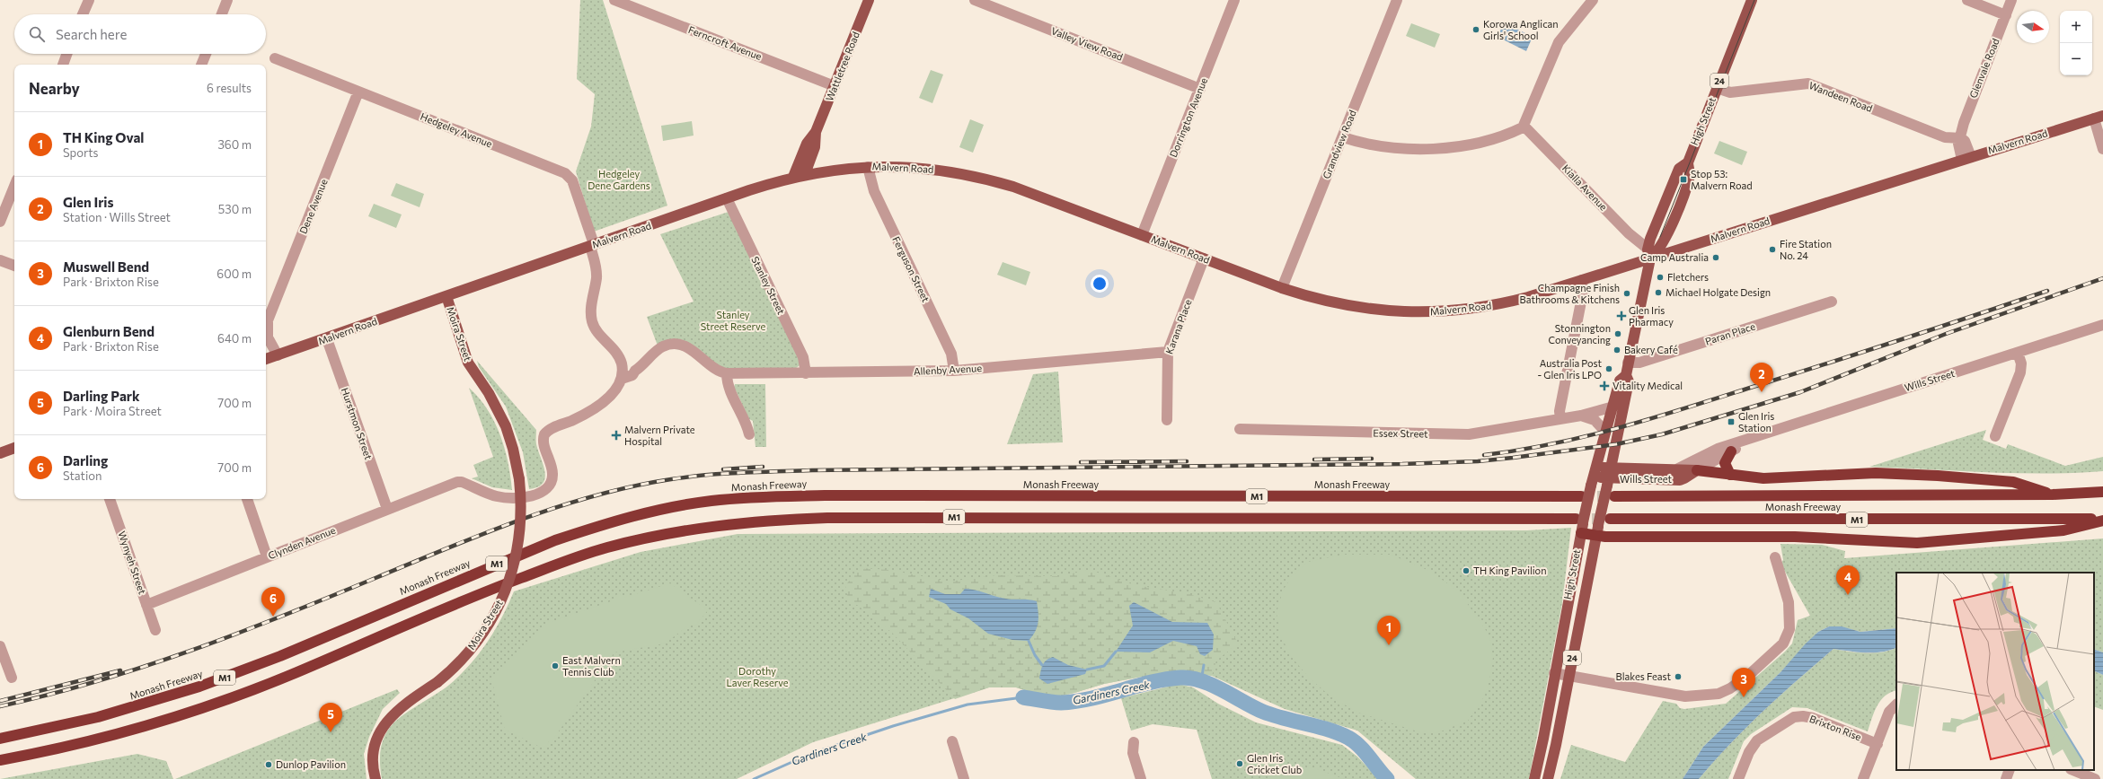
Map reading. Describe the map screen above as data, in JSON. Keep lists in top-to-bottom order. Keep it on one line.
{"streets":{"highway":["Monash Freeway","M1"],"main road":["Wattletree Road","24","High Street","Malvern Road","Moira Street","Wills Street"],"street":["Ferncroft Avenue","Valley View Road","Glenvale Road","Wandeen Road","Dorrington Avenue","Hedgeley Avenue","Grandview Road","Kialla Avenue","Dene Avenue","Ferguson Street","Stanley Street","Karana Place","Paran Place","Allenby Avenue","Hurstmon Street","Essex Street","Clynden Avenue","Wynyeh Street","Brixton Rise"]},"crossings":[["Ferncroft Avenue","Wattletree Road"],["Valley View Road","Dorrington Avenue"],["Wattletree Road","Malvern Road"],["Glenvale Road","Wandeen Road"],["Wandeen Road","High Street"],["Dorrington Avenue","Malvern Road"],["High Street","Malvern Road"],["High Street","Kialla Avenue"],["High Street","Paran Place"],["High Street","Wills Street"],["High Street","Essex Street"],["Hedgeley Avenue","Malvern Road"],["Hedgeley Avenue","Dene Avenue"],["Malvern Road","Grandview Road"],["Malvern Road","Kialla Avenue"],["Malvern Road","Dene Avenue"],["Malvern Road","Ferguson Street"],["Malvern Road","Stanley Street"],["Malvern Road","Karana Place"],["Malvern Road","Moira Street"],["Malvern Road","Hurstmon Street"],["Ferguson Street","Allenby Avenue"],["Stanley Street","Allenby Avenue"],["Karana Place","Allenby Avenue"],["Allenby Avenue","Clynden Avenue"],["Hurstmon Street","Clynden Avenue"],["Clynden Avenue","Wynyeh Street"]],"water":["Gardiners Creek"],"parks":["Hedgeley Dene Gardens","Stanley Street Reserve","Dorothy Laver Reserve"],"places":{"other":["Korowa Anglican Girls' School","Fire Station No. 24","Camp Australia","Fletchers","Michael Holgate Design","Champagne Finish Bathrooms & Kitchens","Stonnington Conveyancing","Bakery Café","Australia Post - Glen Iris LPO","TH King Pavilion","East Malvern Tennis Club","Blakes Feast","Glen Iris Cricket Club","Dunlop Pavilion"],"transit":["Stop 53: Malvern Road","Glen Iris Station"],"health":["Glen Iris Pharmacy","Vitality Medical","Malvern Private Hospital"]},"north":"right","page":{"map_buttons":["+","−"],"search":"Search here","heading":["Nearby","6 results"],"list":[{"mark":"1","name":"TH King Oval","note":"Sports","value":"360 m"},{"mark":"2","name":"Glen Iris","note":"Station · Wills Street","value":"530 m"},{"mark":"3","name":"Muswell Bend","note":"Park · Brixton Rise","value":"600 m"},{"mark":"4","name":"Glenburn Bend","note":"Park · Brixton Rise","value":"640 m"},{"mark":"5","name":"Darling Park","note":"Park · Moira Street","value":"700 m"},{"mark":"6","name":"Darling","note":"Station","value":"700 m"}],"pins":["2","4","6","1","3","5"]}}
